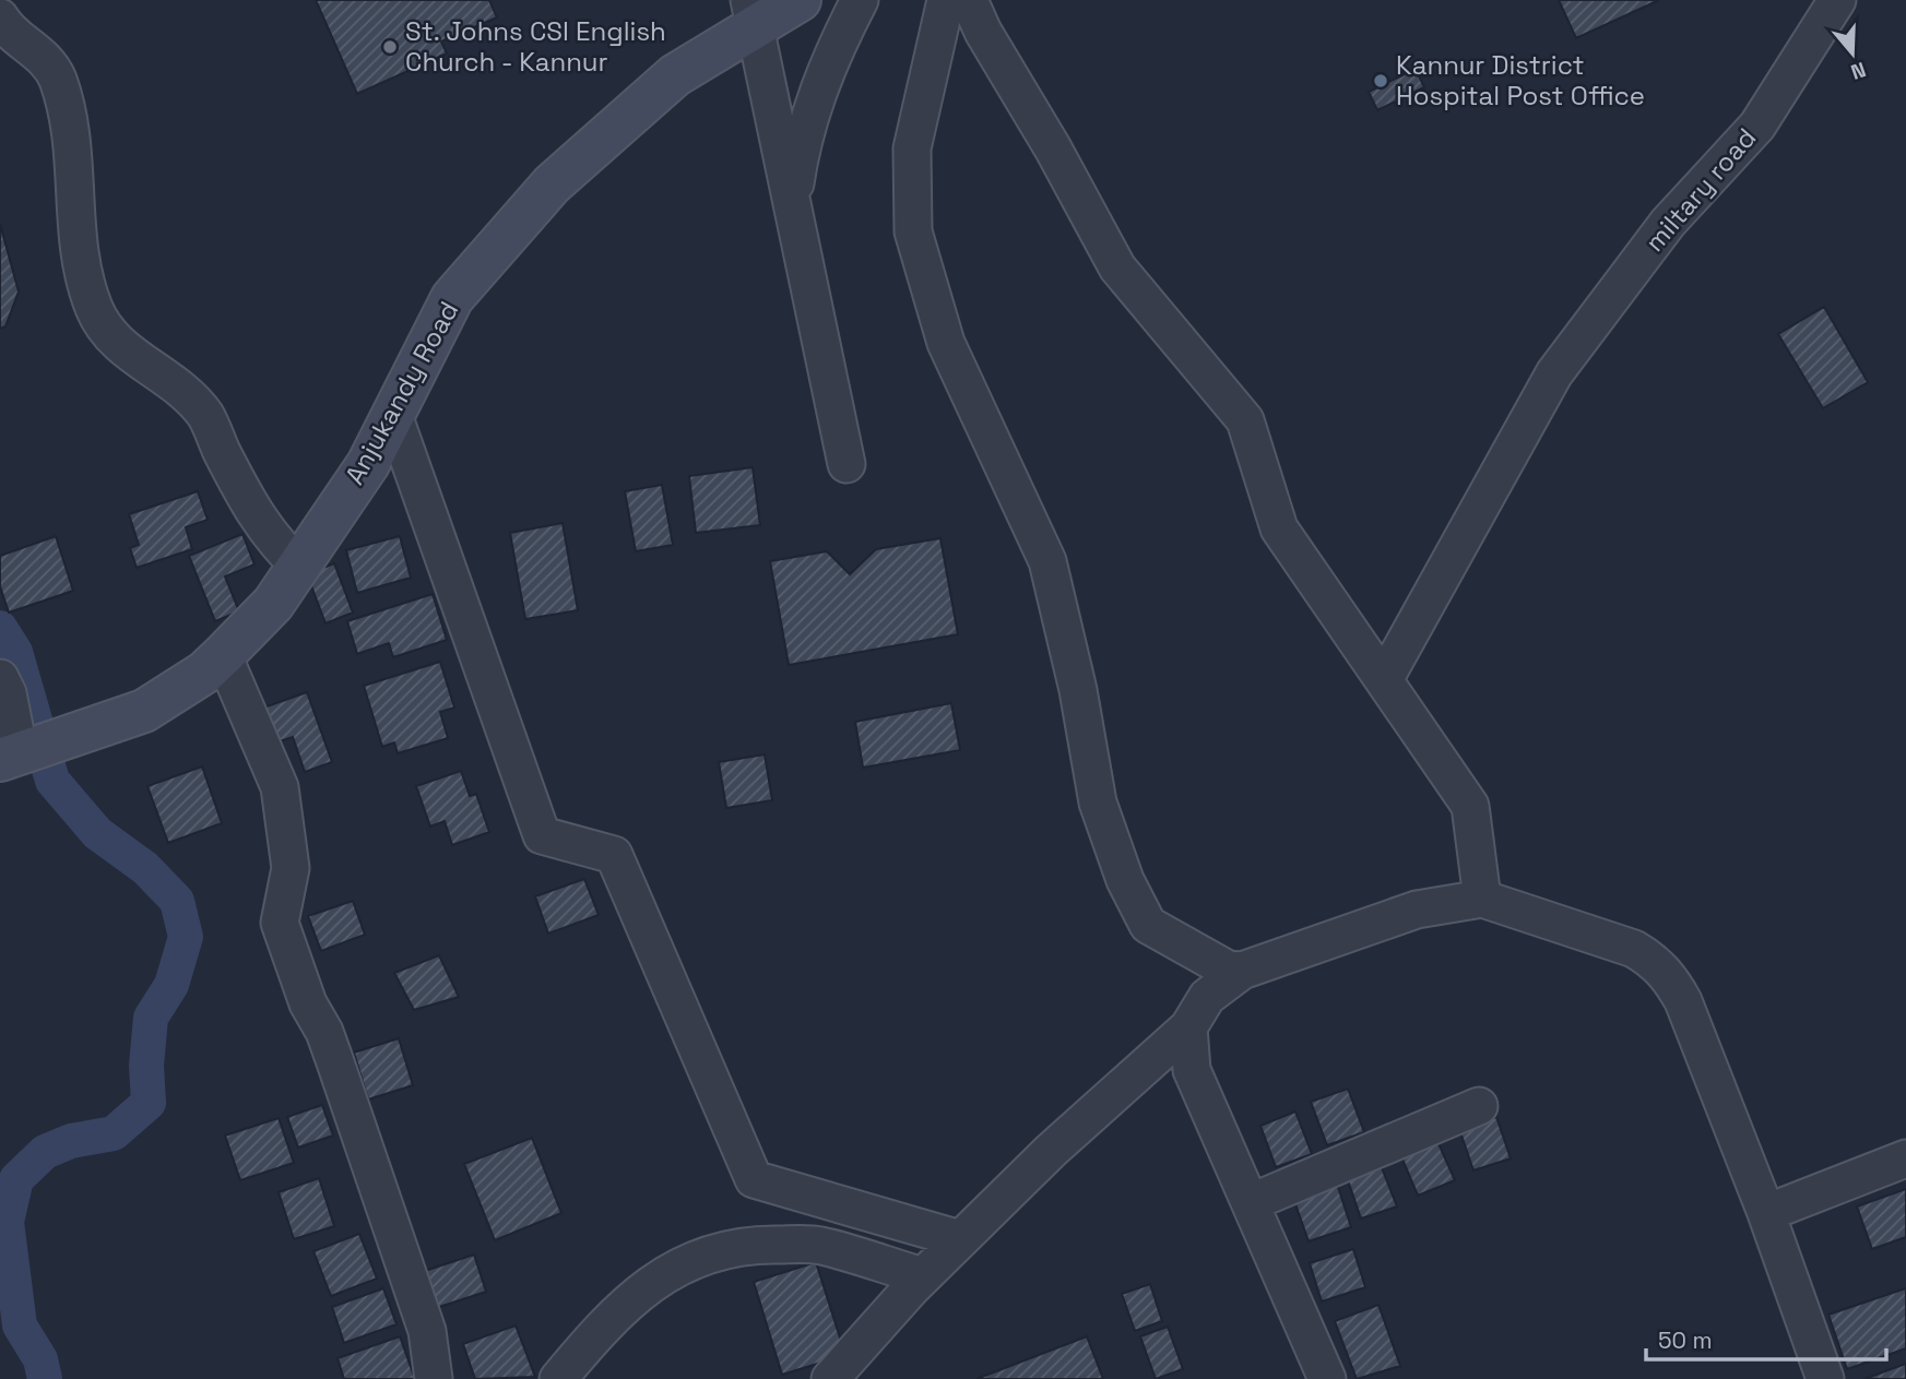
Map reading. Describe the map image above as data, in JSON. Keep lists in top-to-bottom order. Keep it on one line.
{"streets":{"street":["miltary road","Anjukandy Road"]},"places":["St. Johns CSI English Church - Kannur","Kannur District Hospital Post Office"],"scale_bar":"50 m","north":"bottom"}
